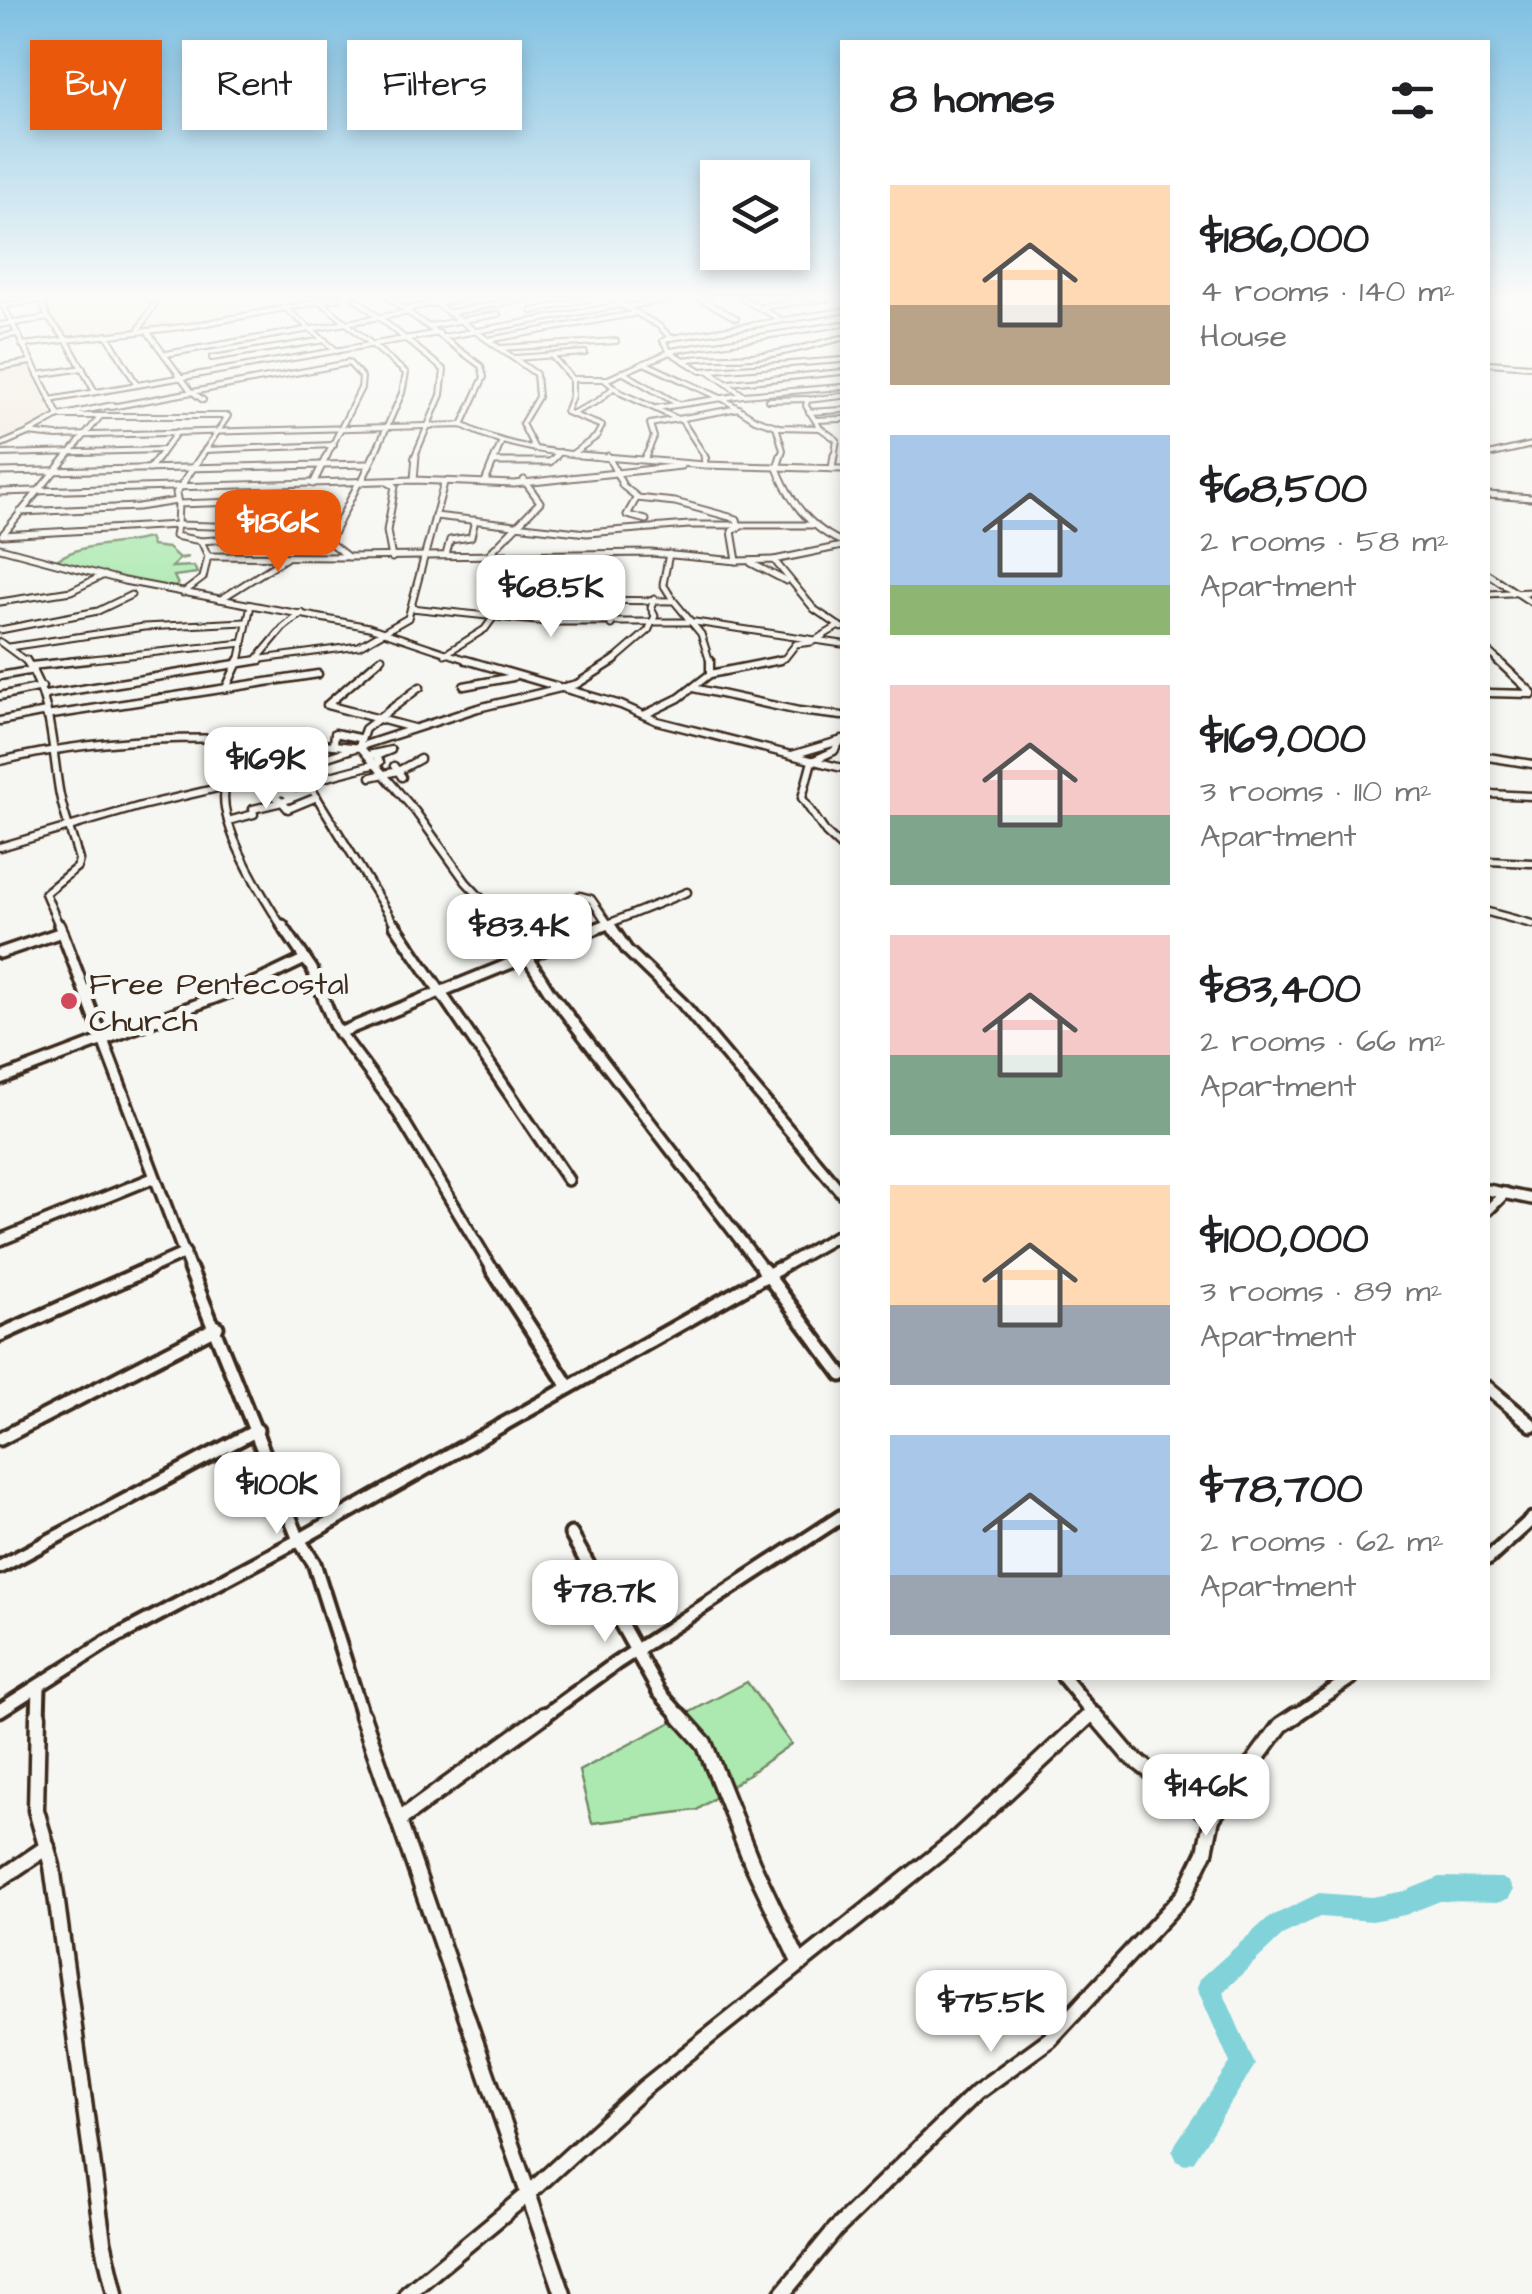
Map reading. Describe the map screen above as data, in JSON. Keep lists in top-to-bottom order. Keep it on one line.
{"places":["Free Pentecostal Church"],"page":{"chip":["Buy","Rent","Filters"],"heading":"8 homes","list":[{"name":"$186,000","note":"4 rooms · 140 m² · House"},{"name":"$68,500","note":"2 rooms · 58 m² · Apartment"},{"name":"$169,000","note":"3 rooms · 110 m² · Apartment"},{"name":"$83,400","note":"2 rooms · 66 m² · Apartment"},{"name":"$100,000","note":"3 rooms · 89 m² · Apartment"},{"name":"$78,700","note":"2 rooms · 62 m² · Apartment"}],"price":["$186K","$68.5K","$169K","$83.4K","$100K","$78.7K","$146K","$75.5K"]}}
